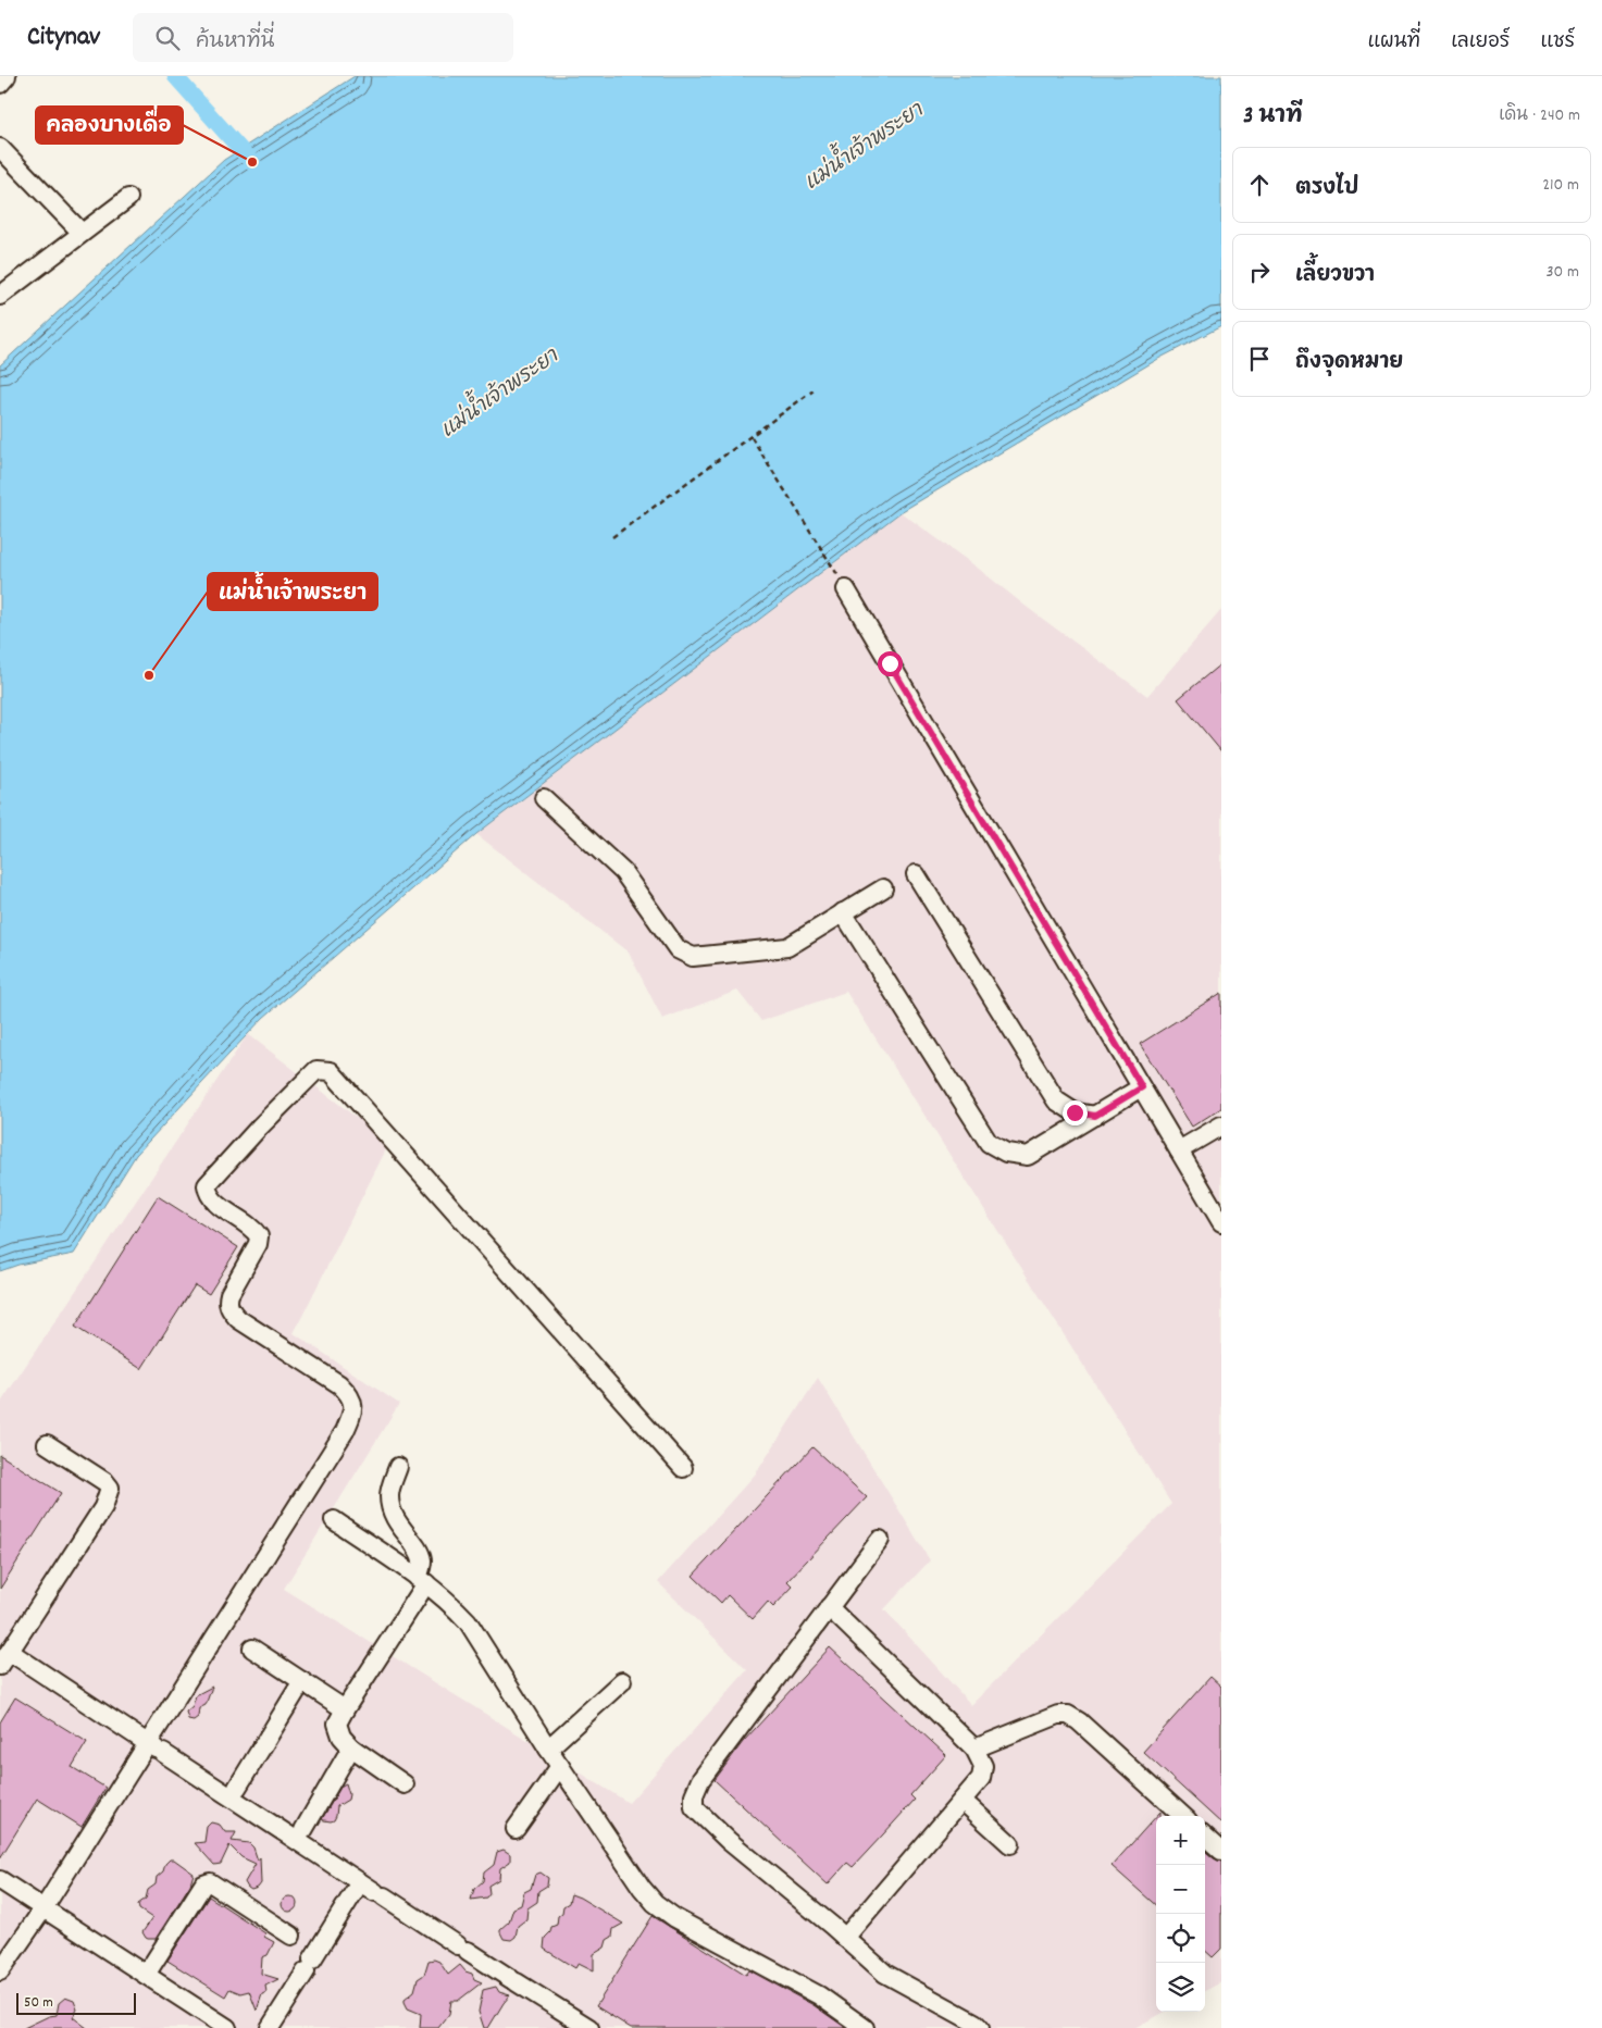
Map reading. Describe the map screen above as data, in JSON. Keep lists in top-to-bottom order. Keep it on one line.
{"water":["แม่น้ำเจ้าพระยา"],"places":["คลองบางเดื่อ","แม่น้ำเจ้าพระยา"],"scale_bar":"50 m","page":{"header":"Citynav","search":"ค้นหาที่นี่","nav":["แผนที่","เลเยอร์","แชร์"],"heading":["3 นาที","เดิน · 240 m"],"list":[["ตรงไป","210 m"],["เลี้ยวขวา","30 m"],"ถึงจุดหมาย"],"map_buttons":["+","−"],"scale":"50 m"}}
